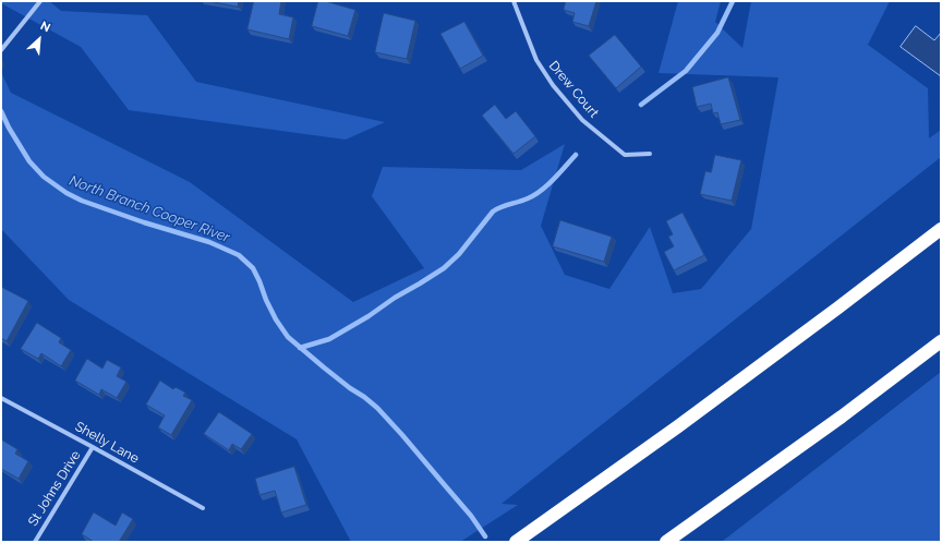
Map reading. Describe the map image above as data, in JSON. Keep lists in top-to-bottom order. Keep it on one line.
{"streets":{"street":["Drew Court","Shelly Lane","St Johns Drive"]},"crossings":[["Shelly Lane","St Johns Drive"]],"water":["North Branch Cooper River"],"north":"top right"}
